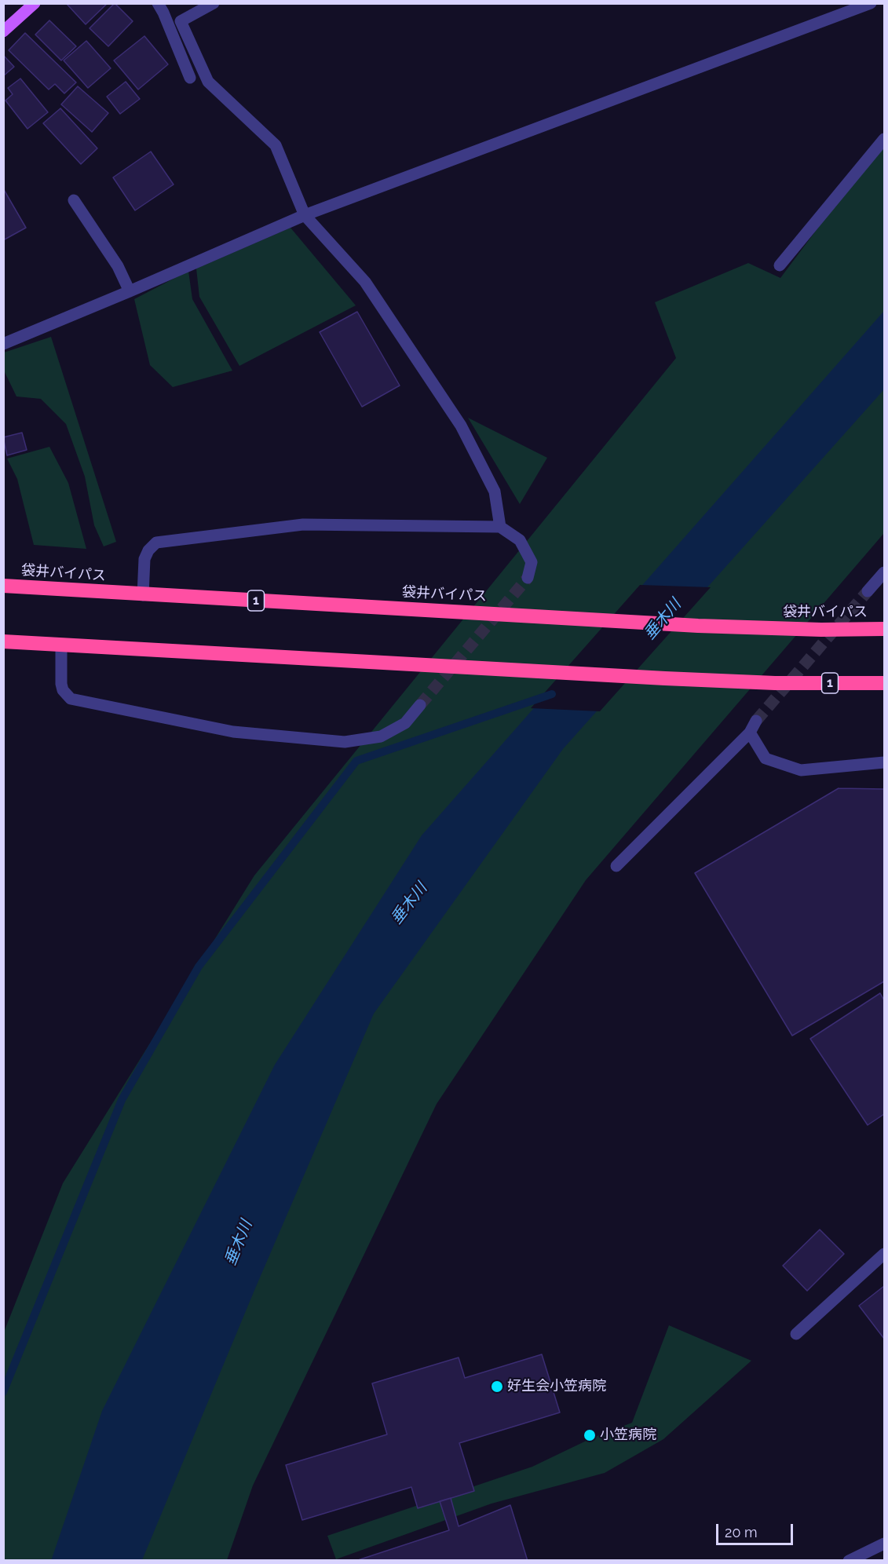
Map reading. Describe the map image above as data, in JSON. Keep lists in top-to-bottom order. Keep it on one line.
{"streets":{"highway":["袋井バイパス","1"]},"water":["垂木川"],"places":["好生会小笠病院","小笠病院"],"scale_bar":"20 m"}
